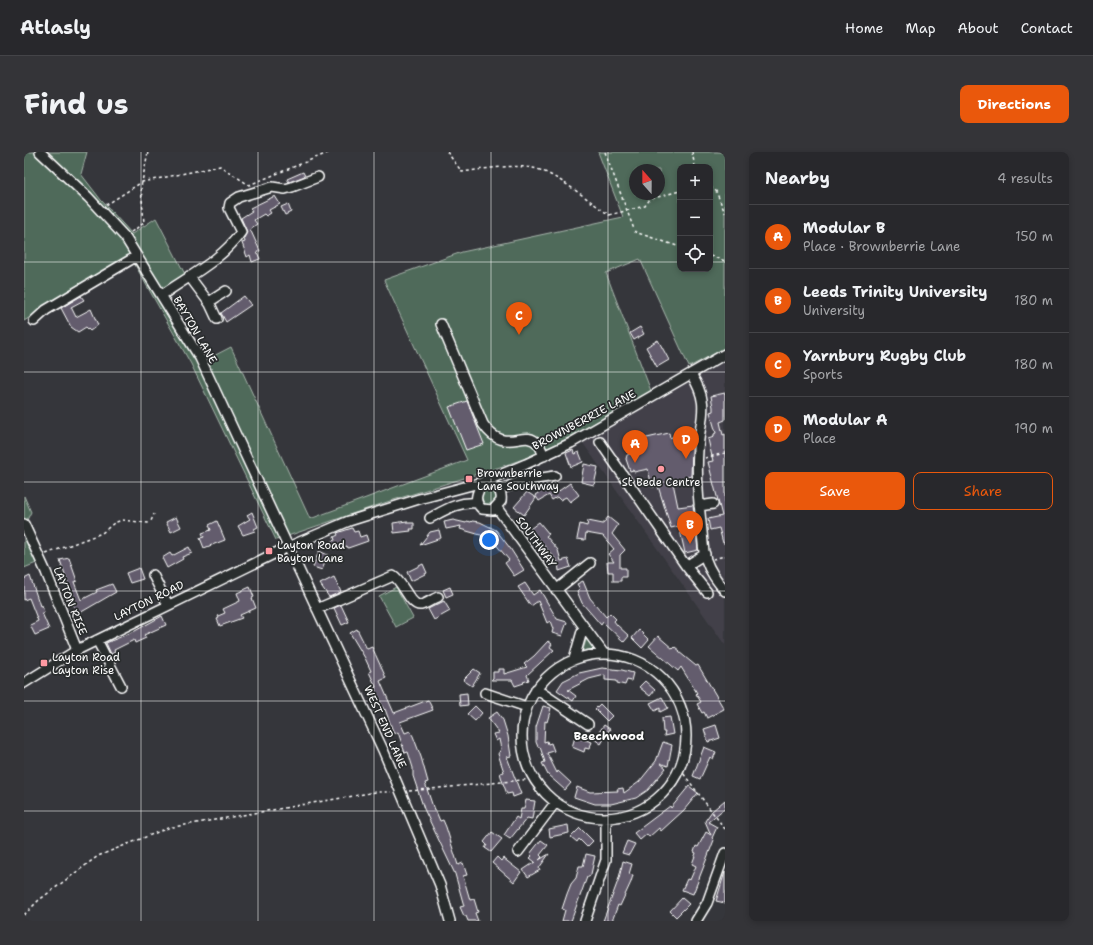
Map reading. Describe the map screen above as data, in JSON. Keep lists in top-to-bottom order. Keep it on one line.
{"streets":{"street":["BAYTON LANE","BROWNBERRIE LANE","SOUTHWAY","LAYTON RISE","LAYTON ROAD","WEST END LANE"]},"crossings":[["BAYTON LANE","BROWNBERRIE LANE"],["BAYTON LANE","LAYTON ROAD"],["BAYTON LANE","WEST END LANE"],["BROWNBERRIE LANE","SOUTHWAY"],["BROWNBERRIE LANE","LAYTON ROAD"],["BROWNBERRIE LANE","WEST END LANE"],["LAYTON RISE","LAYTON ROAD"],["LAYTON ROAD","WEST END LANE"]],"districts":["Beechwood"],"places":{"other":["St Bede Centre"],"transit":["Brownberrie Lane Southway","Layton Road Bayton Lane","Layton Road Layton Rise"]},"north":"top","page":{"header":"Atlasly","nav":["Home","Map","About","Contact"],"title":"Find us","buttons":["Directions",["Save","Share"]],"heading":["Nearby","4 results"],"map_buttons":["+","−"],"list":[{"mark":"A","name":"Modular B","note":"Place · Brownberrie Lane","value":"150 m"},{"mark":"B","name":"Leeds Trinity University","note":"University","value":"180 m"},{"mark":"C","name":"Yarnbury Rugby Club","note":"Sports","value":"180 m"},{"mark":"D","name":"Modular A","note":"Place","value":"190 m"}],"pins":["C","D","A","B"]}}
